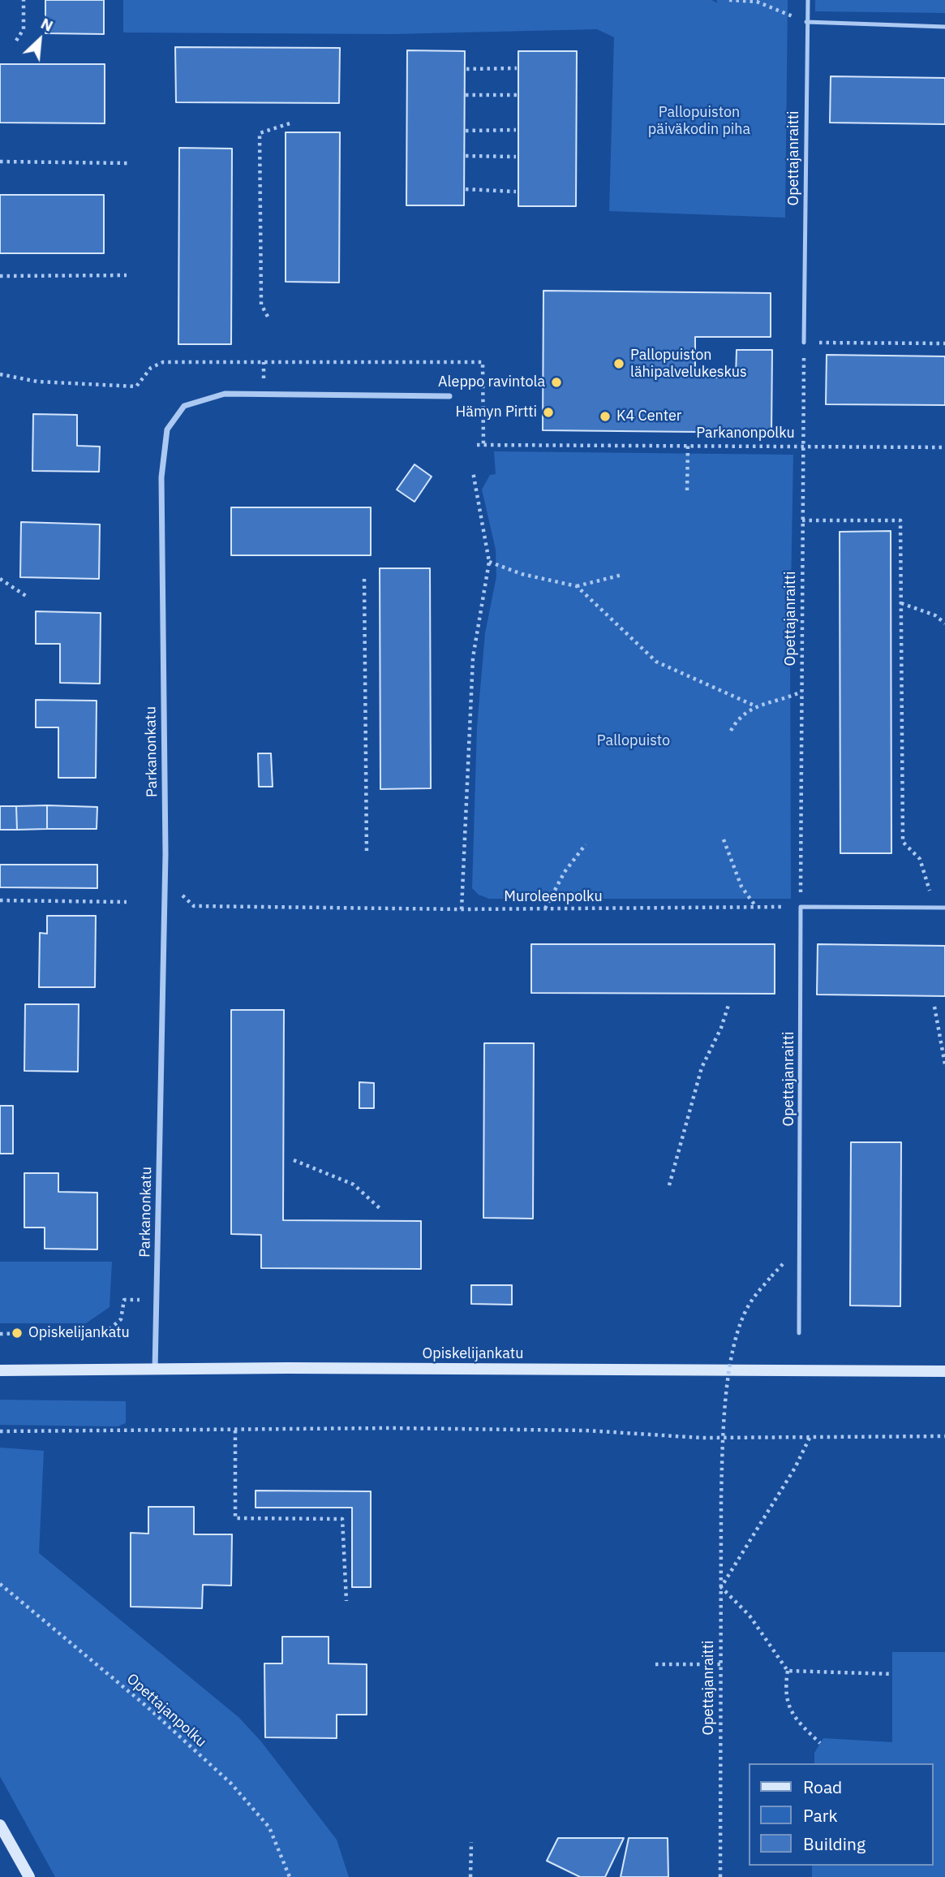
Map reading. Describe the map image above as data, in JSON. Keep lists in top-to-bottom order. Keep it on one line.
{"streets":{"main road":["Opiskelijankatu"],"street":["Parkanonkatu"],"lane":["Opettajanraitti"],"path":["Parkanonpolku","Muroleenpolku","Opettajanpolku"]},"crossings":[["Opettajanraitti","Parkanonpolku"],["Opettajanraitti","Muroleenpolku"],["Parkanonkatu","Muroleenpolku"],["Parkanonkatu","Opiskelijankatu"]],"parks":["Pallopuiston päiväkodin piha","Pallopuisto"],"places":["Pallopuiston lähipalvelukeskus","Aleppo ravintola","Hämyn Pirtti","K4 Center","Opiskelijankatu"],"legend":["Road","Park","Building"],"north":"top right"}
